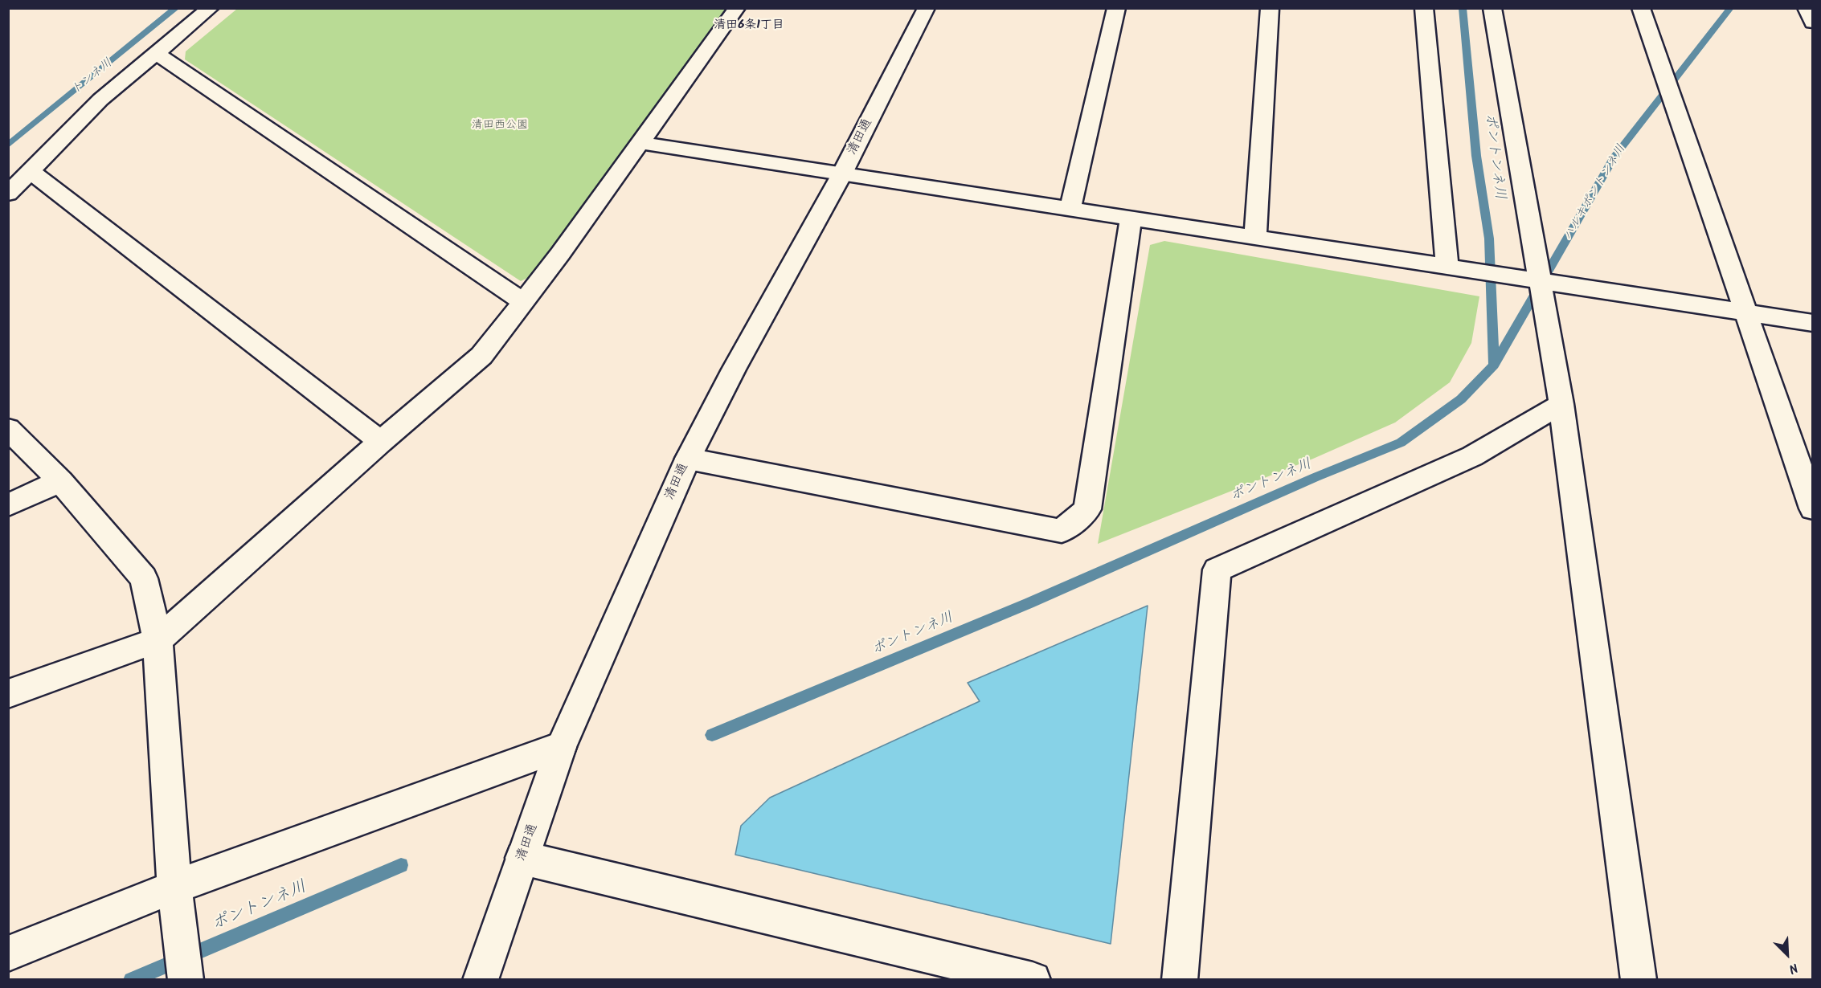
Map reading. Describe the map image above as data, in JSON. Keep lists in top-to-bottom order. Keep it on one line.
{"streets":{"street":["清田通"]},"districts":["清田6条1丁目"],"water":["トンネ川","ポントンネ川","ハルキポントンネ川"],"parks":["清田西公園"],"north":"bottom right"}
